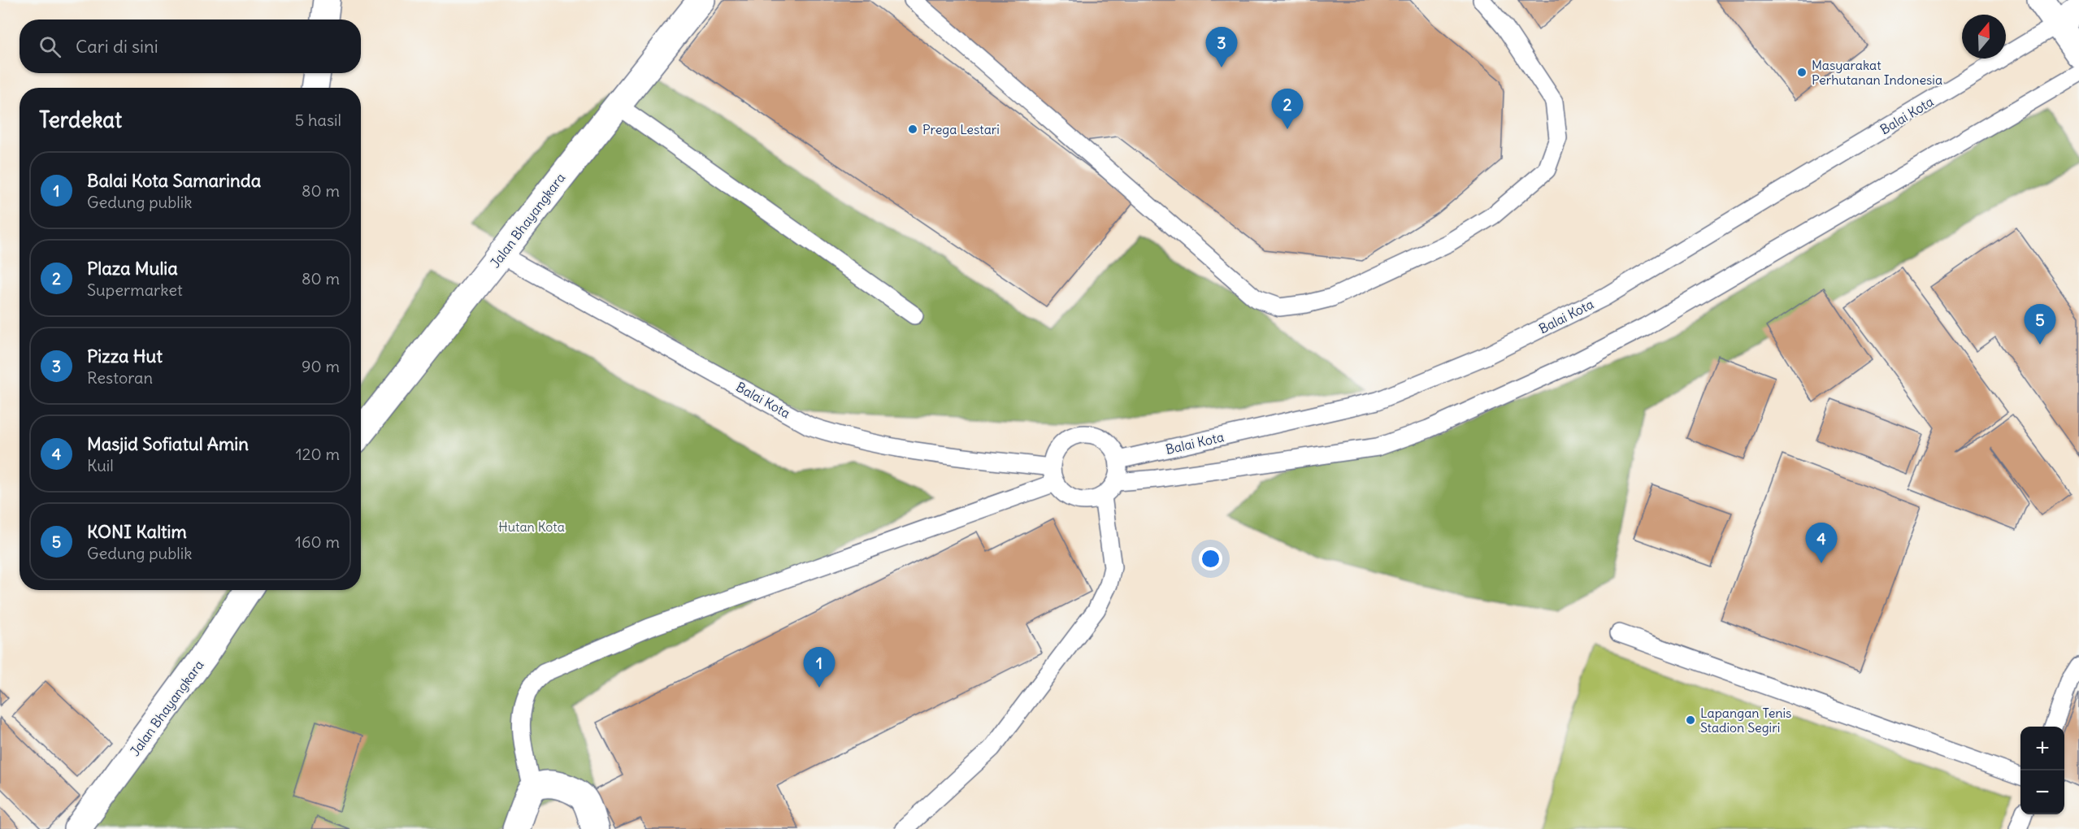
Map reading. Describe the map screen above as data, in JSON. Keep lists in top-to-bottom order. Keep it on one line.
{"streets":{"street":["Jalan Bhayangkara"],"lane":["Balai Kota"]},"crossings":[["Balai Kota","Jalan Bhayangkara"]],"parks":["Hutan Kota"],"places":["Masyarakat Perhutanan Indonesia","Prega Lestari","Lapangan Tenis Stadion Segiri"],"north":"top","page":{"search":"Cari di sini","pins":["3","2","5","4","1"],"heading":["Terdekat","5 hasil"],"list":[{"mark":"1","name":"Balai Kota Samarinda","note":"Gedung publik","value":"80 m"},{"mark":"2","name":"Plaza Mulia","note":"Supermarket","value":"80 m"},{"mark":"3","name":"Pizza Hut","note":"Restoran","value":"90 m"},{"mark":"4","name":"Masjid Sofiatul Amin","note":"Kuil","value":"120 m"},{"mark":"5","name":"KONI Kaltim","note":"Gedung publik","value":"160 m"}],"map_buttons":["+","−"]}}
